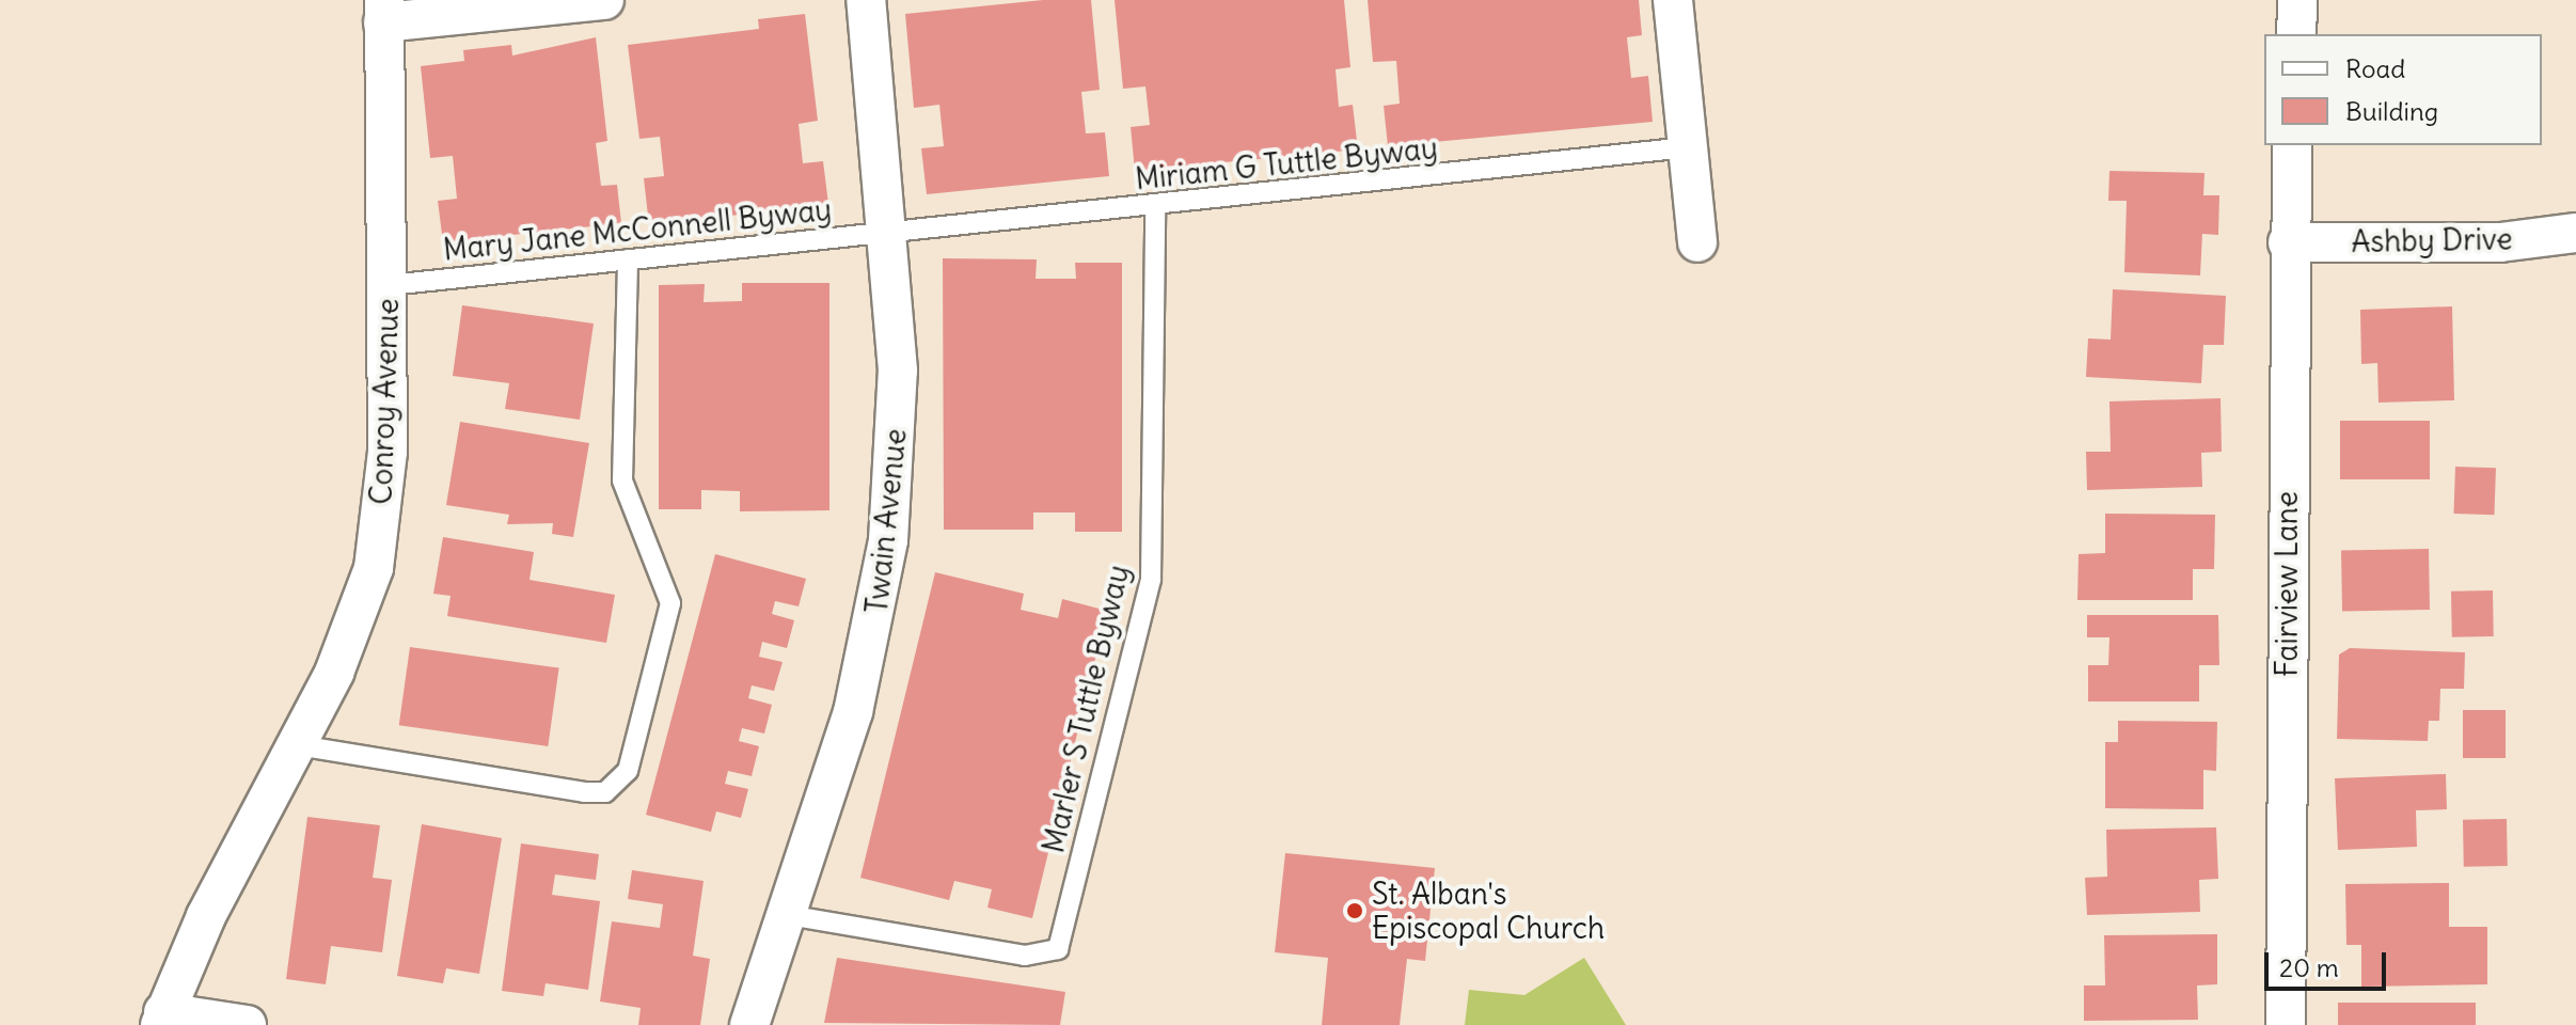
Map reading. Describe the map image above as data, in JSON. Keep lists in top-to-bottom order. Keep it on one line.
{"streets":{"street":["Ashby Drive","Conroy Avenue","Twain Avenue","Fairview Lane"],"lane":["Miriam G Tuttle Byway","Mary Jane McConnell Byway","Marler S Tuttle Byway"]},"crossings":[["Miriam G Tuttle Byway","Mary Jane McConnell Byway"],["Miriam G Tuttle Byway","Twain Avenue"],["Miriam G Tuttle Byway","Marler S Tuttle Byway"],["Mary Jane McConnell Byway","Conroy Avenue"],["Mary Jane McConnell Byway","Twain Avenue"],["Ashby Drive","Fairview Lane"],["Twain Avenue","Marler S Tuttle Byway"]],"places":["St. Alban's Episcopal Church"],"legend":["Road","Building"],"scale_bar":"20 m"}
